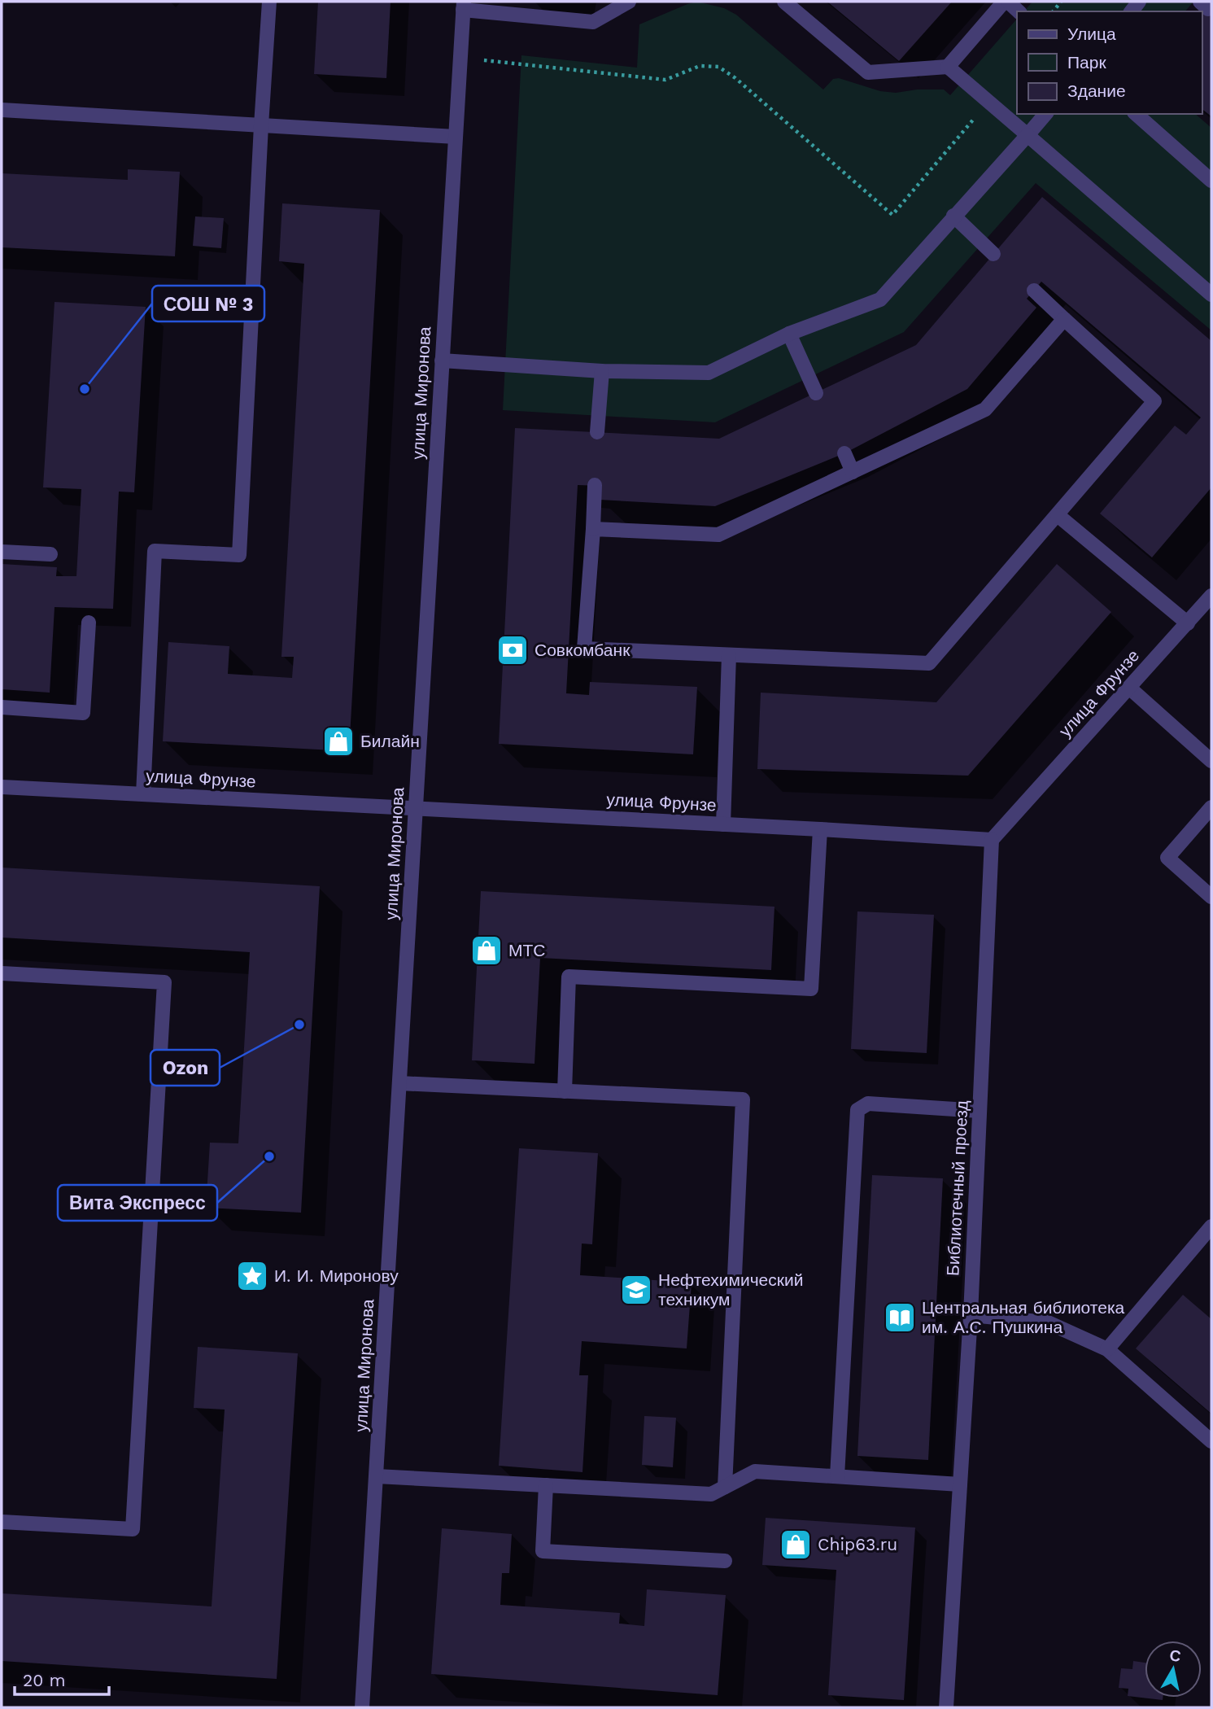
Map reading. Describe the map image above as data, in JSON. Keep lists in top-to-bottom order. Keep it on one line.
{"streets":{"street":["улица Миронова","улица Фрунзе","Библиотечный проезд"]},"crossings":[["улица Миронова","улица Фрунзе"],["улица Фрунзе","Библиотечный проезд"]],"places":{"other":["СОШ № 3","Ozon","Вита Экспресс"],"bank":["Совкомбанк"],"shop":["Билайн","МТС","Chip63.ru"],"place":["И. И. Миронову"],"school or university":["Нефтехимический техникум"],"library":["Центральная библиотека им. А.С. Пушкина"]},"legend":["Улица","Парк","Здание"],"scale_bar":"20 m","north":"top"}
